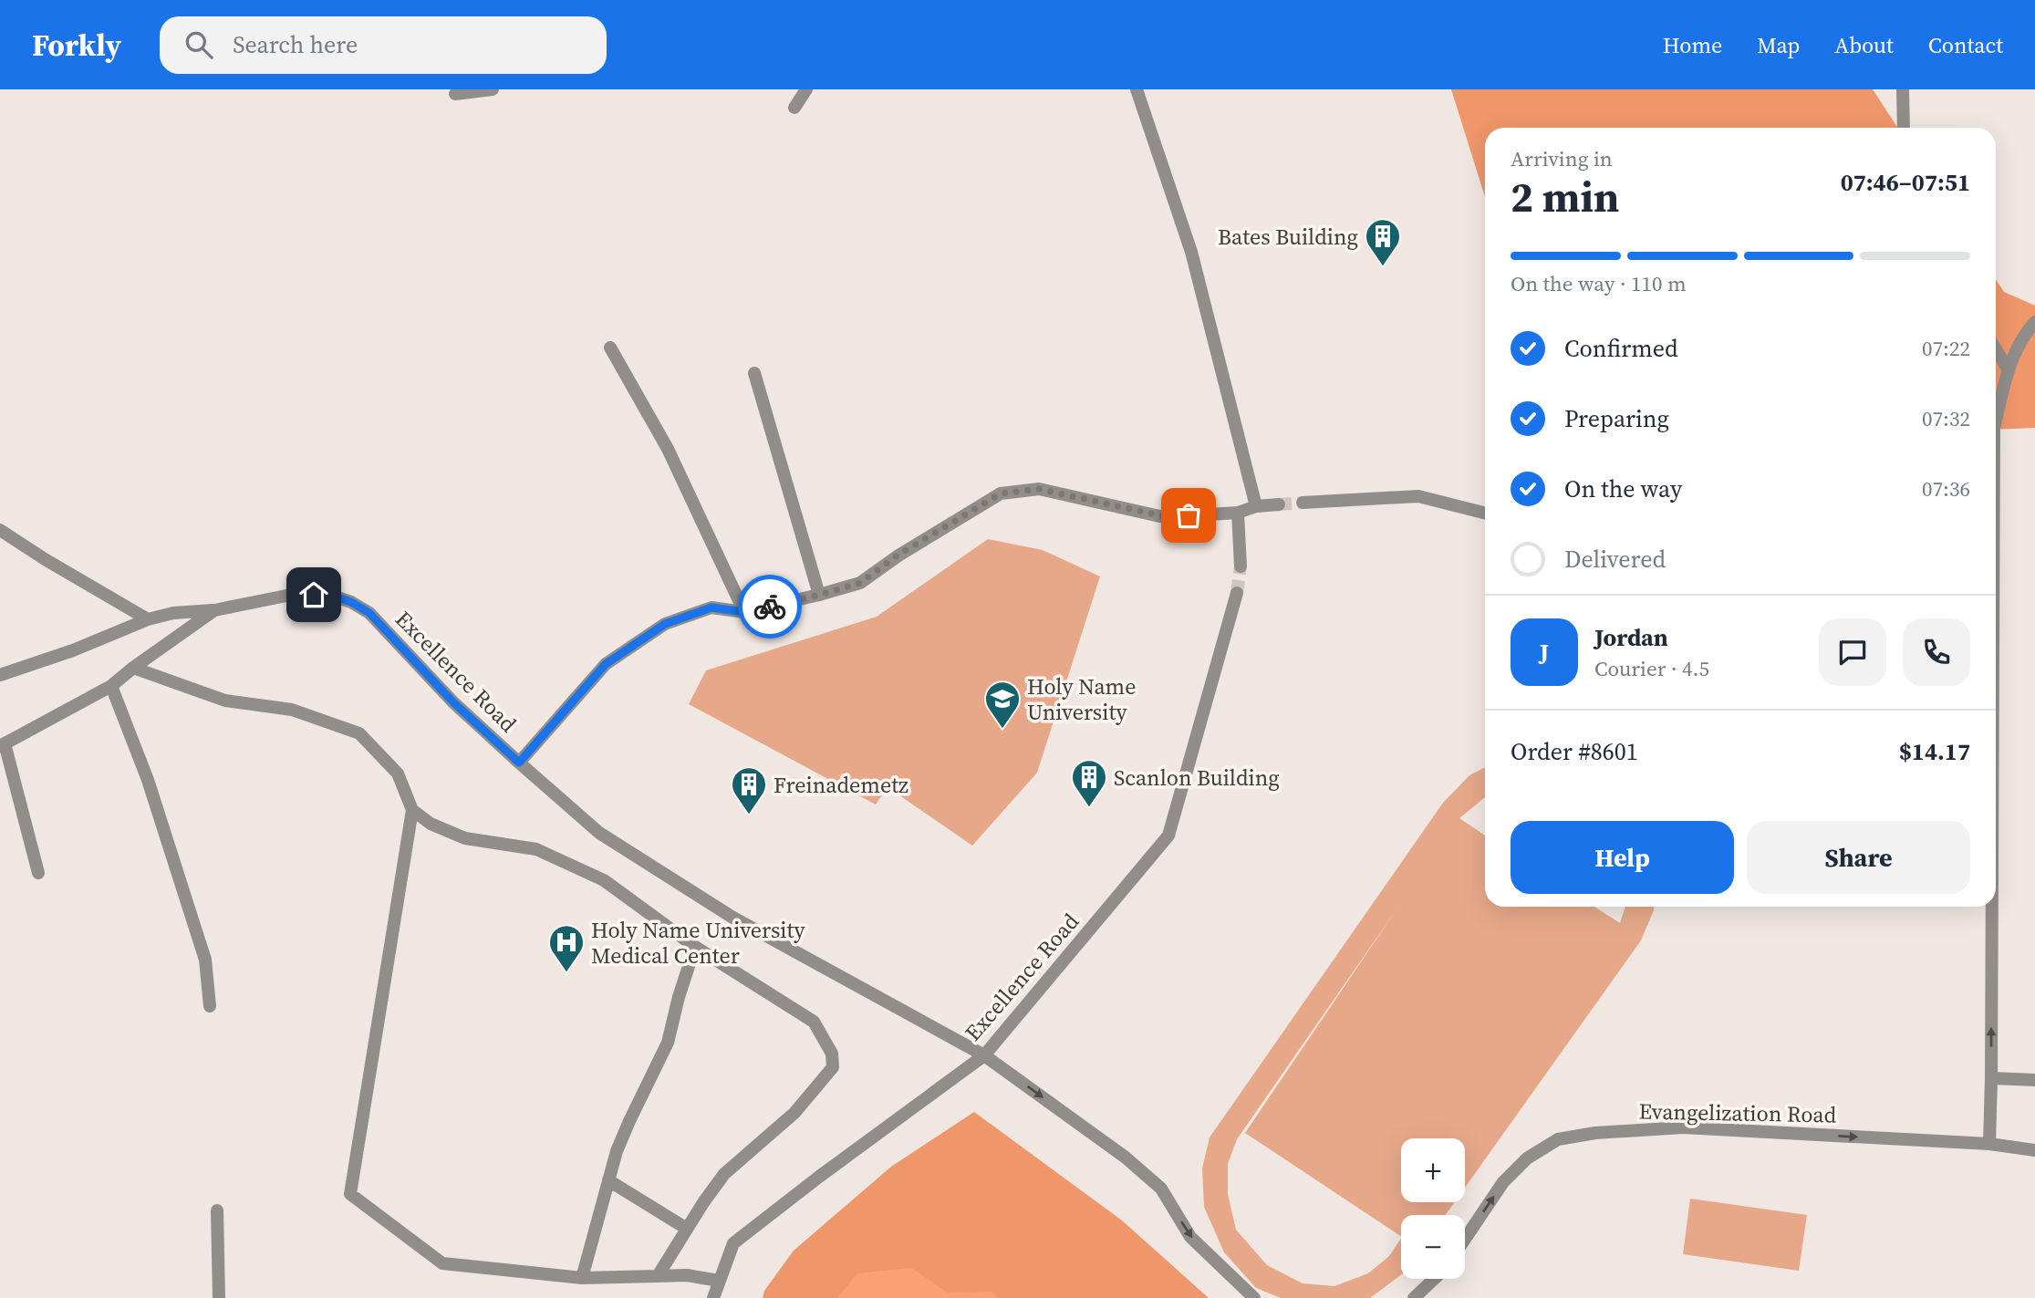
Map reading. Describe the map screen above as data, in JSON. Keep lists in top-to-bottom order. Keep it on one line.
{"streets":{"street":["Excellence Road","Evangelization Road"]},"one_way":["Evangelization Road"],"places":{"building":["Bates Building","Scanlon Building","Freinademetz"],"school or university":["Holy Name University"],"hospital":["Holy Name University Medical Center"]},"page":{"header":"Forkly","search":"Search here","nav":["Home","Map","About","Contact"],"heading":["2 min","Arriving in","07:46–07:51"],"panel":["Jordan","Courier · 4.5","Order #8601","$14.17"],"bar":"On the way · 110 m","list":[["Confirmed","07:22"],["Preparing","07:32"],["On the way","07:36"],"Delivered"],"round":"J","buttons":["Help","Share"],"map_buttons":["+","−"]}}
